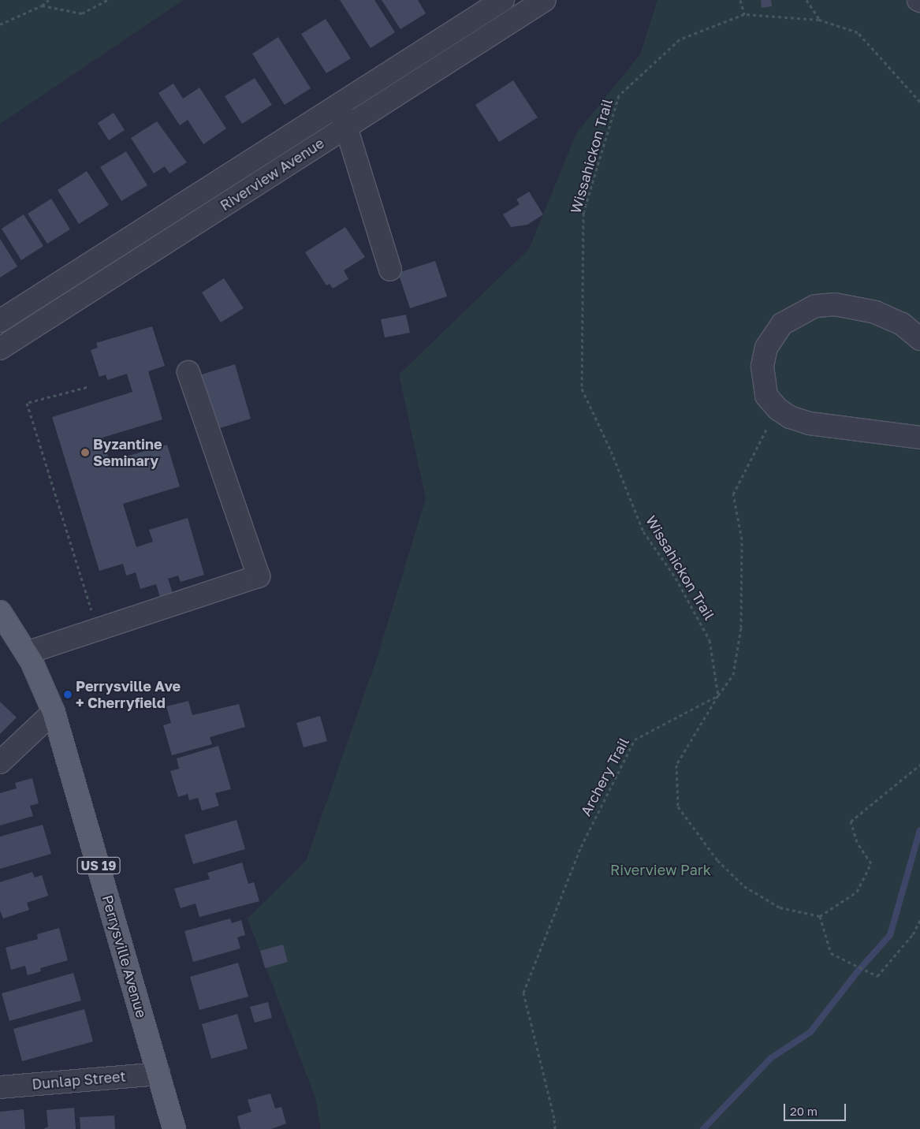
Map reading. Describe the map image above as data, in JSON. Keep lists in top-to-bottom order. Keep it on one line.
{"streets":{"main road":["US 19","Perrysville Avenue"],"street":["Riverview Avenue","Dunlap Street"],"path":["Wissahickon Trail","Archery Trail"]},"crossings":[["Wissahickon Trail","Archery Trail"],["Perrysville Avenue","Dunlap Street"]],"parks":["Riverview Park"],"places":["Byzantine Seminary","Perrysville Ave + Cherryfield"],"scale_bar":"20 m"}
